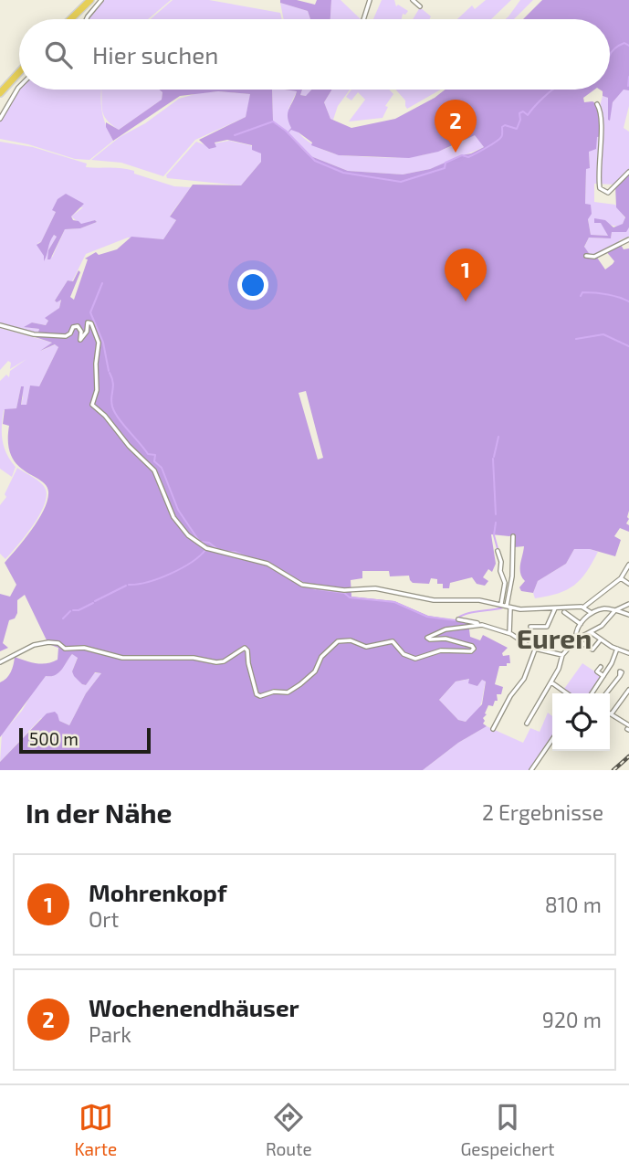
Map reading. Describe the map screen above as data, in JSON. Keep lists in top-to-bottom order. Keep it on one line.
{"districts":["Euren"],"scale_bar":"500 m","page":{"search":"Hier suchen","pins":["2","1"],"scale":"500 m","heading":["In der Nähe","2 Ergebnisse"],"list":[{"mark":"1","name":"Mohrenkopf","note":"Ort","value":"810 m"},{"mark":"2","name":"Wochenendhäuser","note":"Park","value":"920 m"}],"nav":["Karte","Route","Gespeichert"]}}
